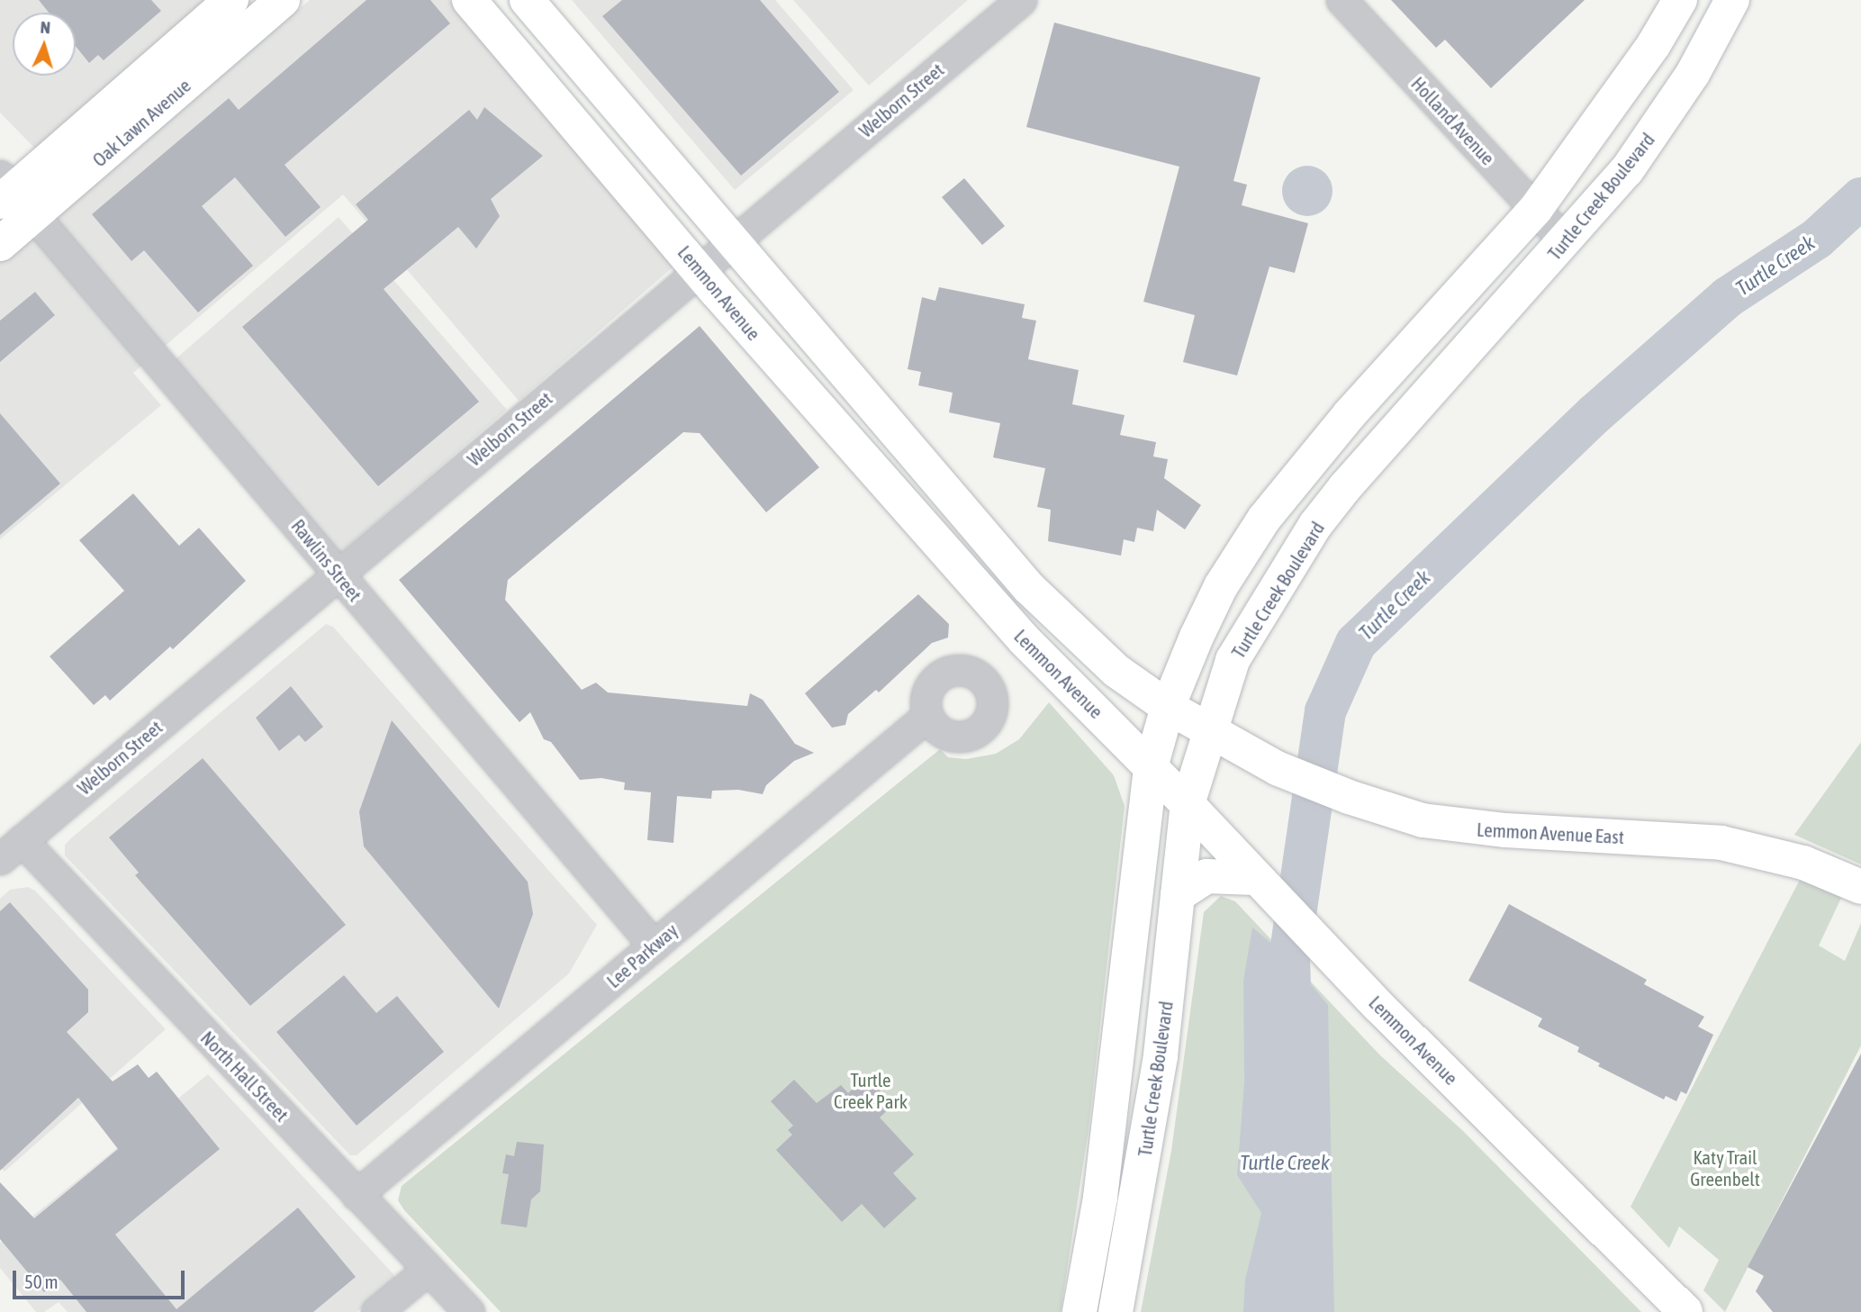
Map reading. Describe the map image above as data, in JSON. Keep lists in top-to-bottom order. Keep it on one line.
{"streets":{"main road":["Oak Lawn Avenue","Turtle Creek Boulevard","Lemmon Avenue","Lemmon Avenue East"],"street":["Welborn Street","Holland Avenue","Rawlins Street","Lee Parkway","North Hall Street"]},"crossings":[["Welborn Street","Lemmon Avenue"],["Welborn Street","Rawlins Street"],["Welborn Street","North Hall Street"],["Holland Avenue","Turtle Creek Boulevard"],["Oak Lawn Avenue","Rawlins Street"],["Turtle Creek Boulevard","Lemmon Avenue"],["Lemmon Avenue","Lemmon Avenue East"],["Rawlins Street","Lee Parkway"],["Lee Parkway","North Hall Street"]],"water":["Turtle Creek"],"parks":["Turtle Creek Park","Katy Trail Greenbelt"],"scale_bar":"50 m","north":"top"}
